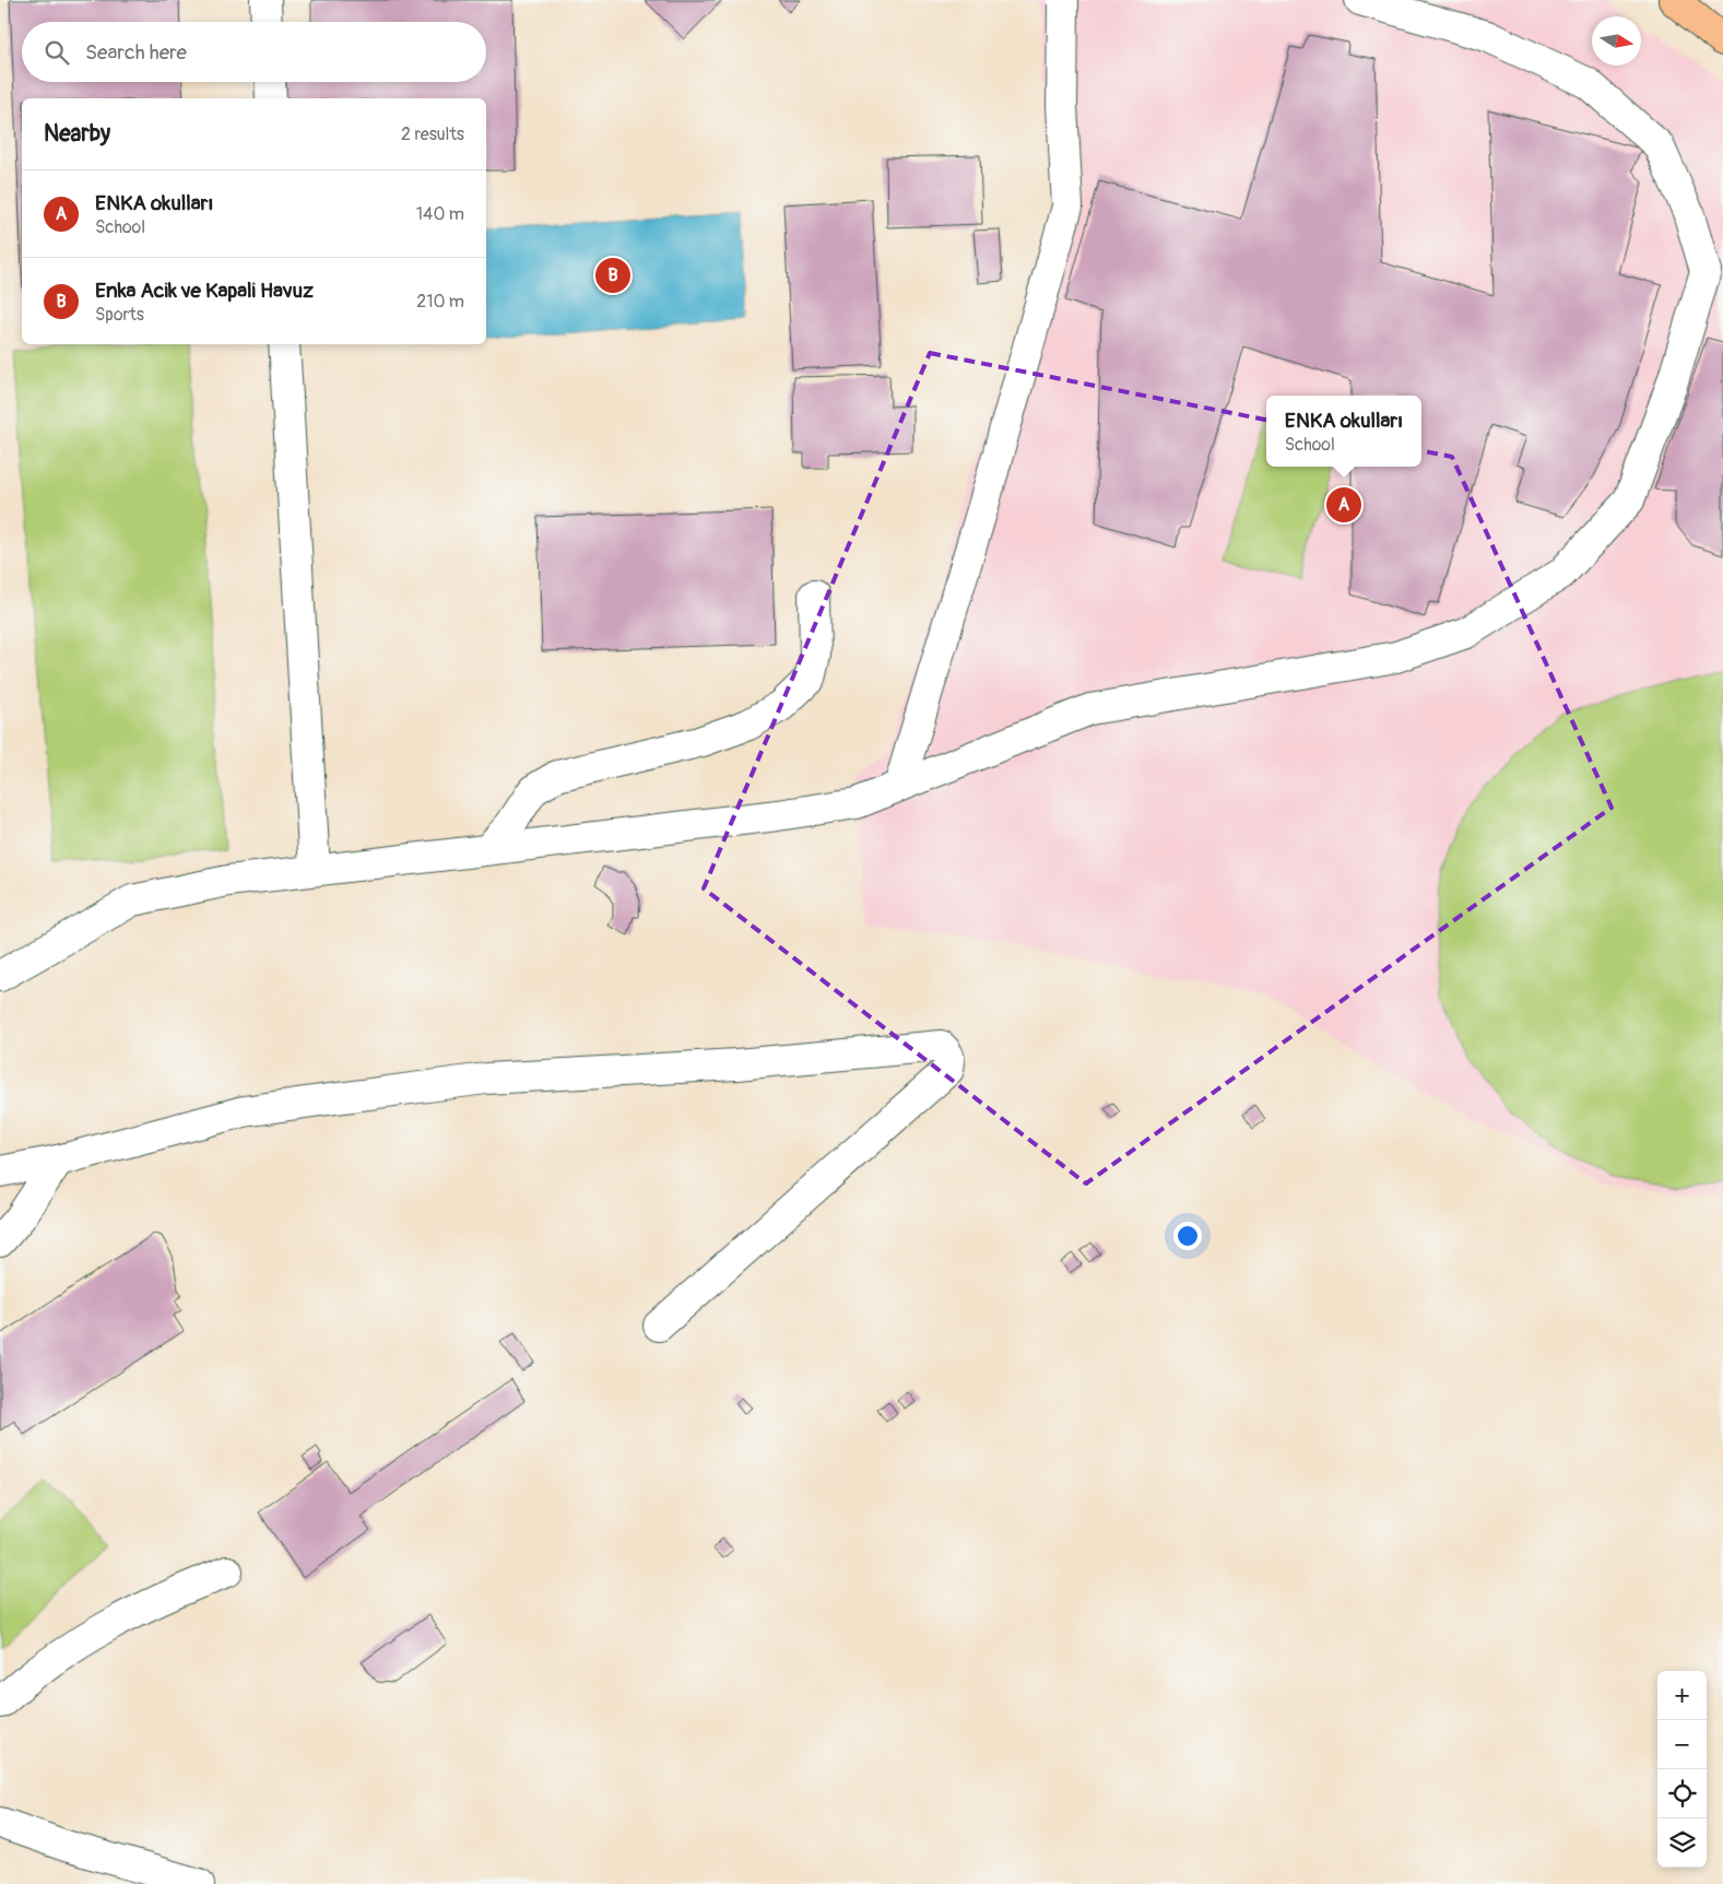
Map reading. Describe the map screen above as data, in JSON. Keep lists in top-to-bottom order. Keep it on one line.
{"north":"right","page":{"search":"Search here","heading":["Nearby","2 results"],"list":[{"mark":"A","name":"ENKA okulları","note":"School","value":"140 m"},{"mark":"B","name":"Enka Acik ve Kapali Havuz","note":"Sports","value":"210 m"}],"pins":["B","A"],"popup":["ENKA okulları","School"],"map_buttons":["+","−"]}}
